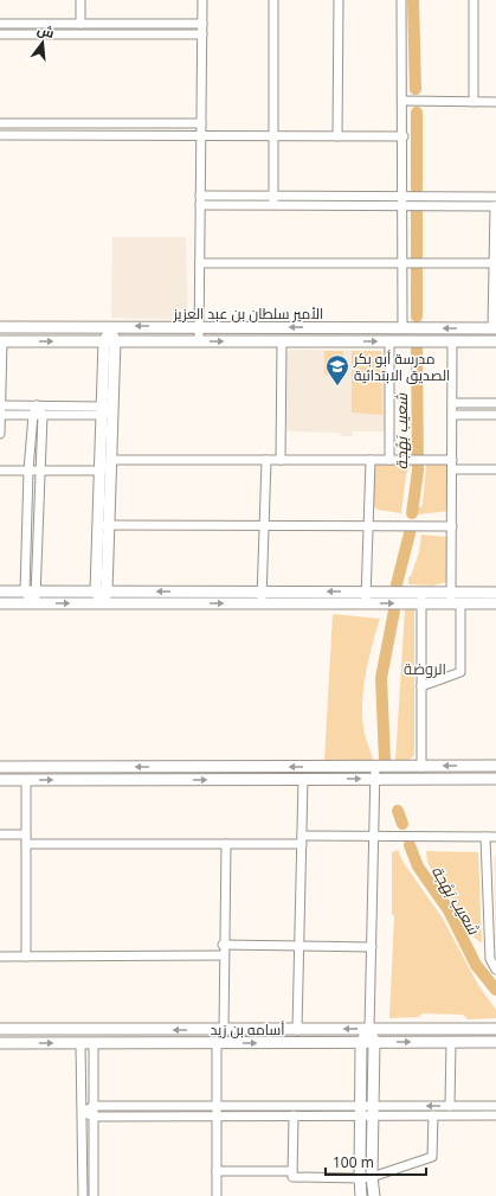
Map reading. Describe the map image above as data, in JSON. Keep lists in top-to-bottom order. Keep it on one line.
{"streets":{"street":["الأمير سلطان بن عبد العزيز","أسامه بن زيد"]},"districts":["الروضة"],"water":["شعيب بَهْجة"],"places":{"school or university":["مدرسة أبو بكر الصديق الابتدائية"]},"scale_bar":"100 m","north":"top"}
